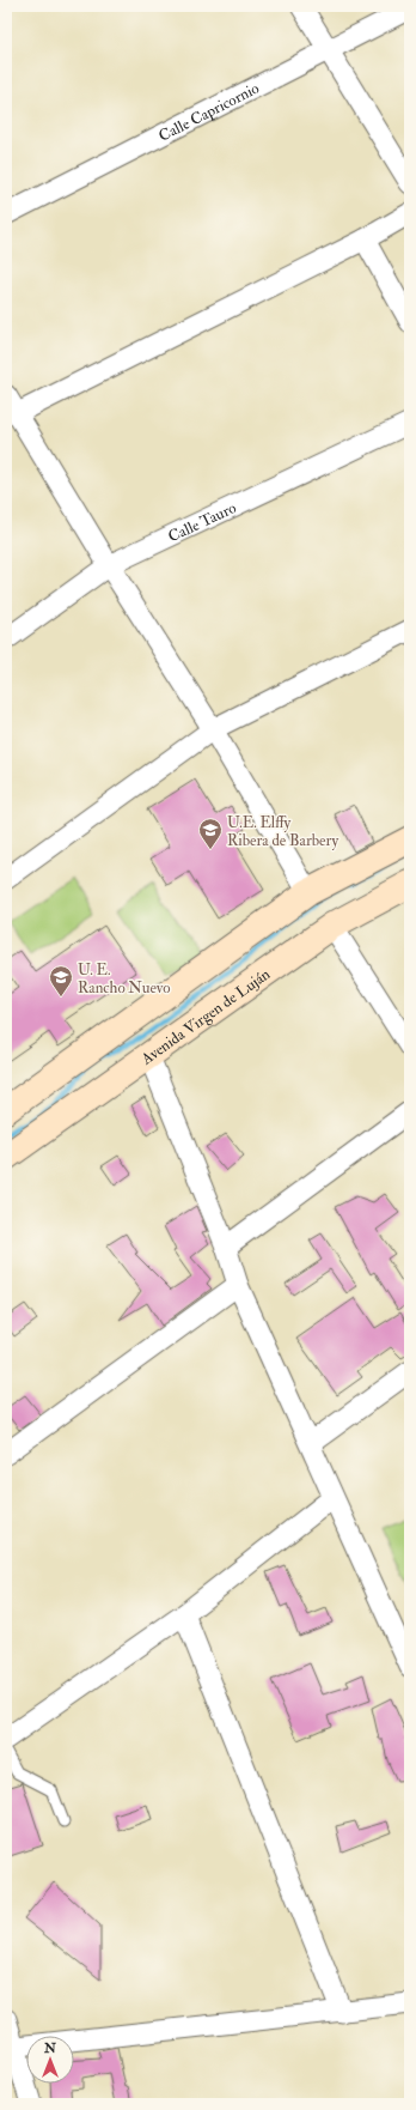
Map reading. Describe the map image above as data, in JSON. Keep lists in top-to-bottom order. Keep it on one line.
{"streets":{"main road":["Avenida Virgen de Luján"],"street":["Calle Capricornio","Calle Tauro"]},"places":{"school or university":["U.E. Elffy Ribera de Barbery","U. E. Rancho Nuevo"]},"north":"top"}
